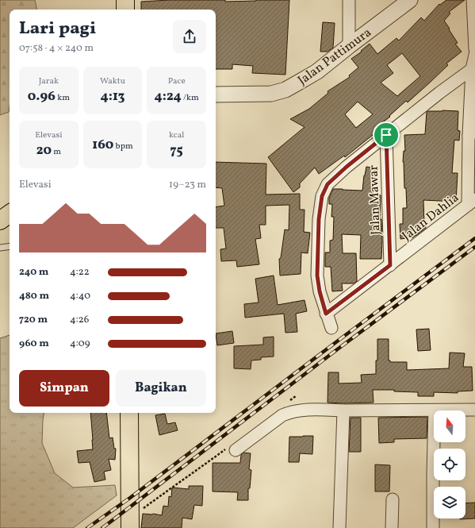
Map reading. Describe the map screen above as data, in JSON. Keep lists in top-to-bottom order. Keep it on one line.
{"streets":{"street":["Jalan Pattimura","Jalan Mawar","Jalan Dahlia"]},"crossings":[["Jalan Mawar","Jalan Dahlia"]],"north":"top","page":{"heading":["Lari pagi","07:58 · 4 × 240 m"],"stats":[["Jarak","0.96 km"],["Waktu","4:13"],["Pace","4:24 /km"],["Elevasi","20 m"],["160 bpm"],["kcal","75"]],"chart":["Elevasi","19–23 m"],"list":[{"name":"240 m","note":"4:22"},{"name":"480 m","note":"4:40"},{"name":"720 m","note":"4:26"},{"name":"960 m","note":"4:09"}],"buttons":["Simpan","Bagikan"]}}
